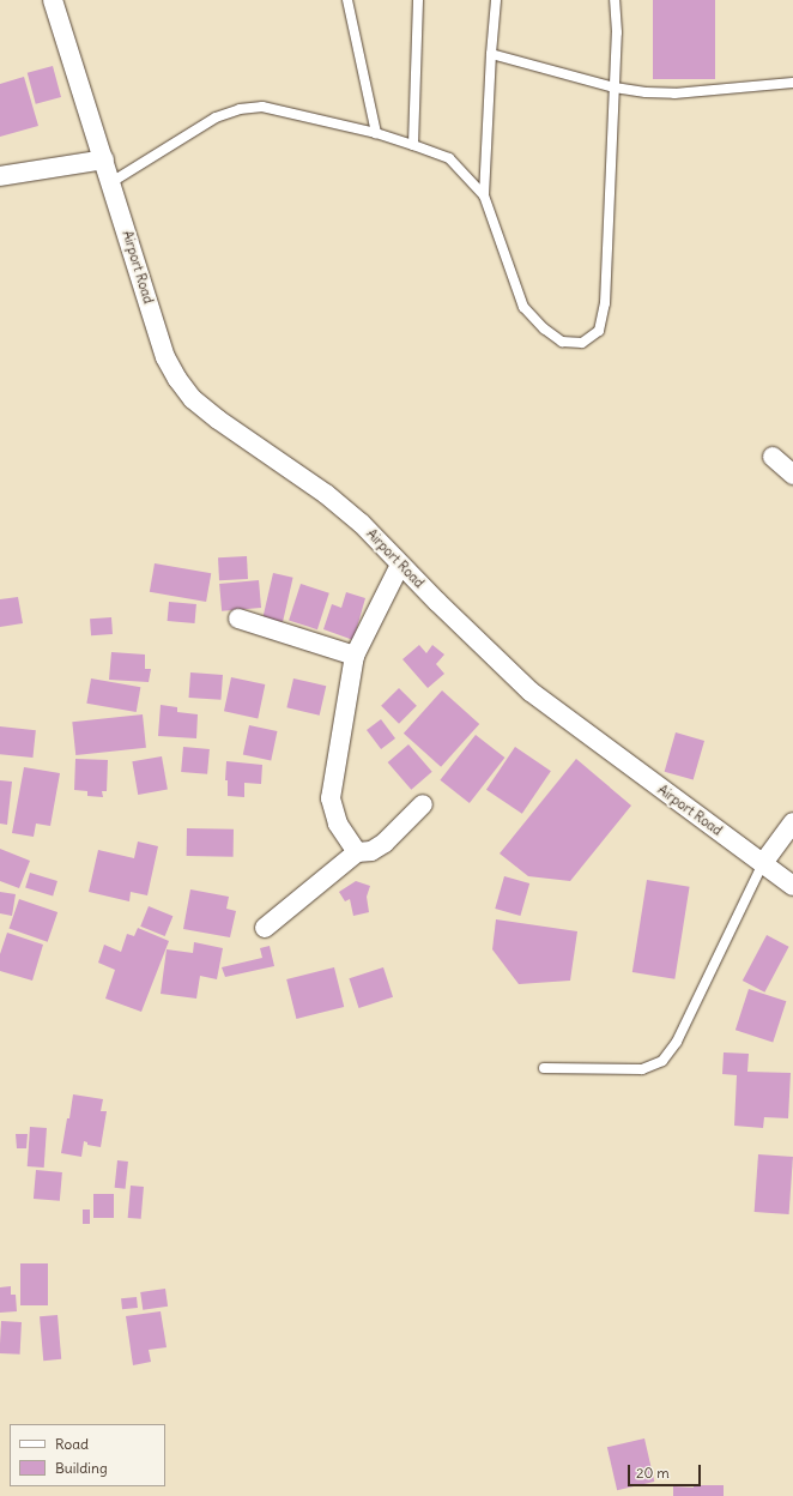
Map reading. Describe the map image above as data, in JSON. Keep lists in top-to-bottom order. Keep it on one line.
{"streets":{"street":["Airport Road"]},"legend":["Road","Building"],"scale_bar":"20 m"}
